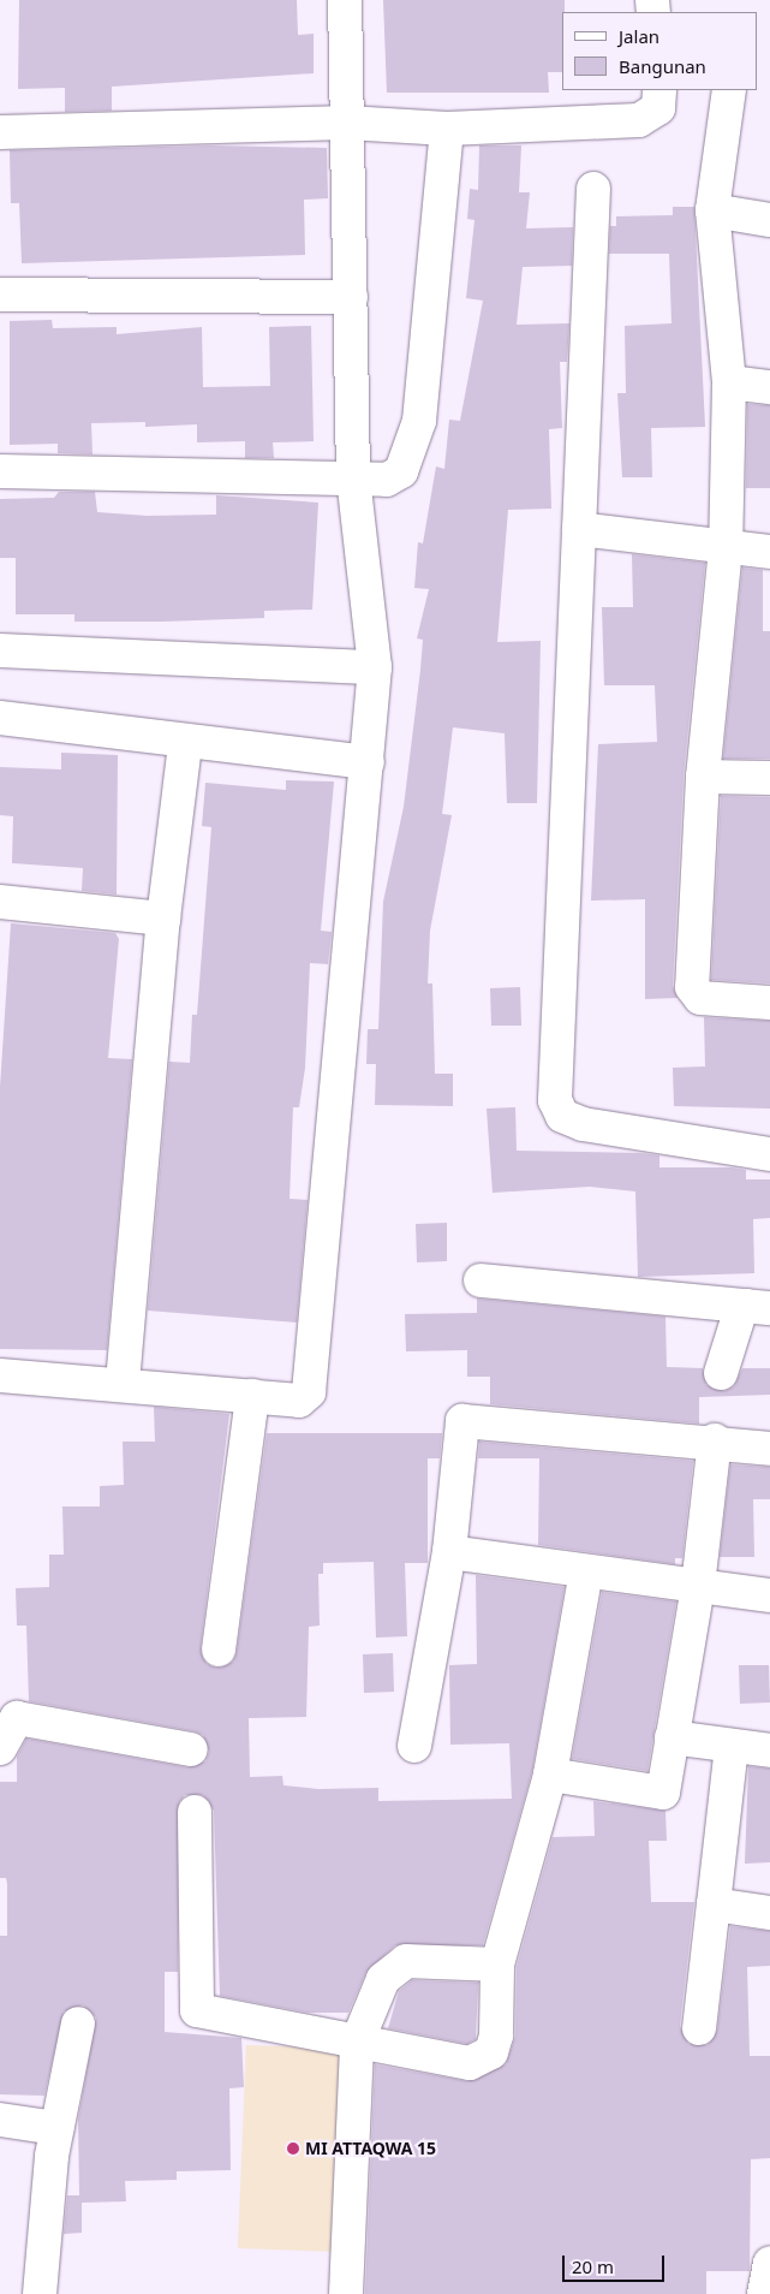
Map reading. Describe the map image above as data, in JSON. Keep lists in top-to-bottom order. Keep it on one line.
{"places":["MI ATTAQWA 15"],"legend":["Jalan","Bangunan"],"scale_bar":"20 m"}
